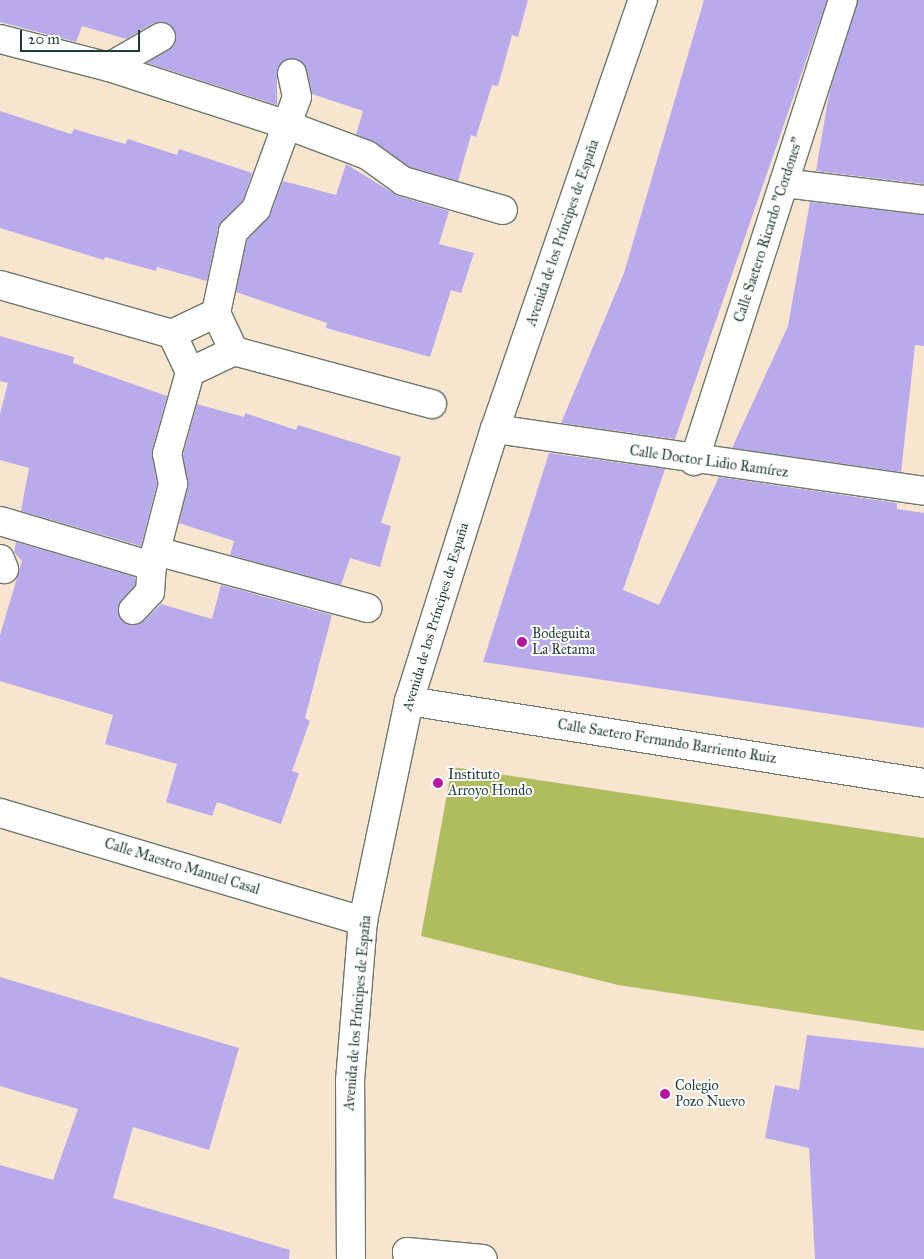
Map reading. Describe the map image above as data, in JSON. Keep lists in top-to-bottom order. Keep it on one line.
{"streets":{"street":["Calle Saetero Ricardo \"Cordones\"","Avenida de los Príncipes de España","Calle Doctor Lidio Ramírez","Calle Saetero Fernando Barriento Ruiz","Calle Maestro Manuel Casal"]},"crossings":[["Calle Saetero Ricardo \"Cordones\"","Calle Doctor Lidio Ramírez"],["Avenida de los Príncipes de España","Calle Doctor Lidio Ramírez"],["Avenida de los Príncipes de España","Calle Saetero Fernando Barriento Ruiz"],["Avenida de los Príncipes de España","Calle Maestro Manuel Casal"]],"places":["Bodeguita La Retama","Instituto Arroyo Hondo","Colegio Pozo Nuevo"],"scale_bar":"20 m"}
